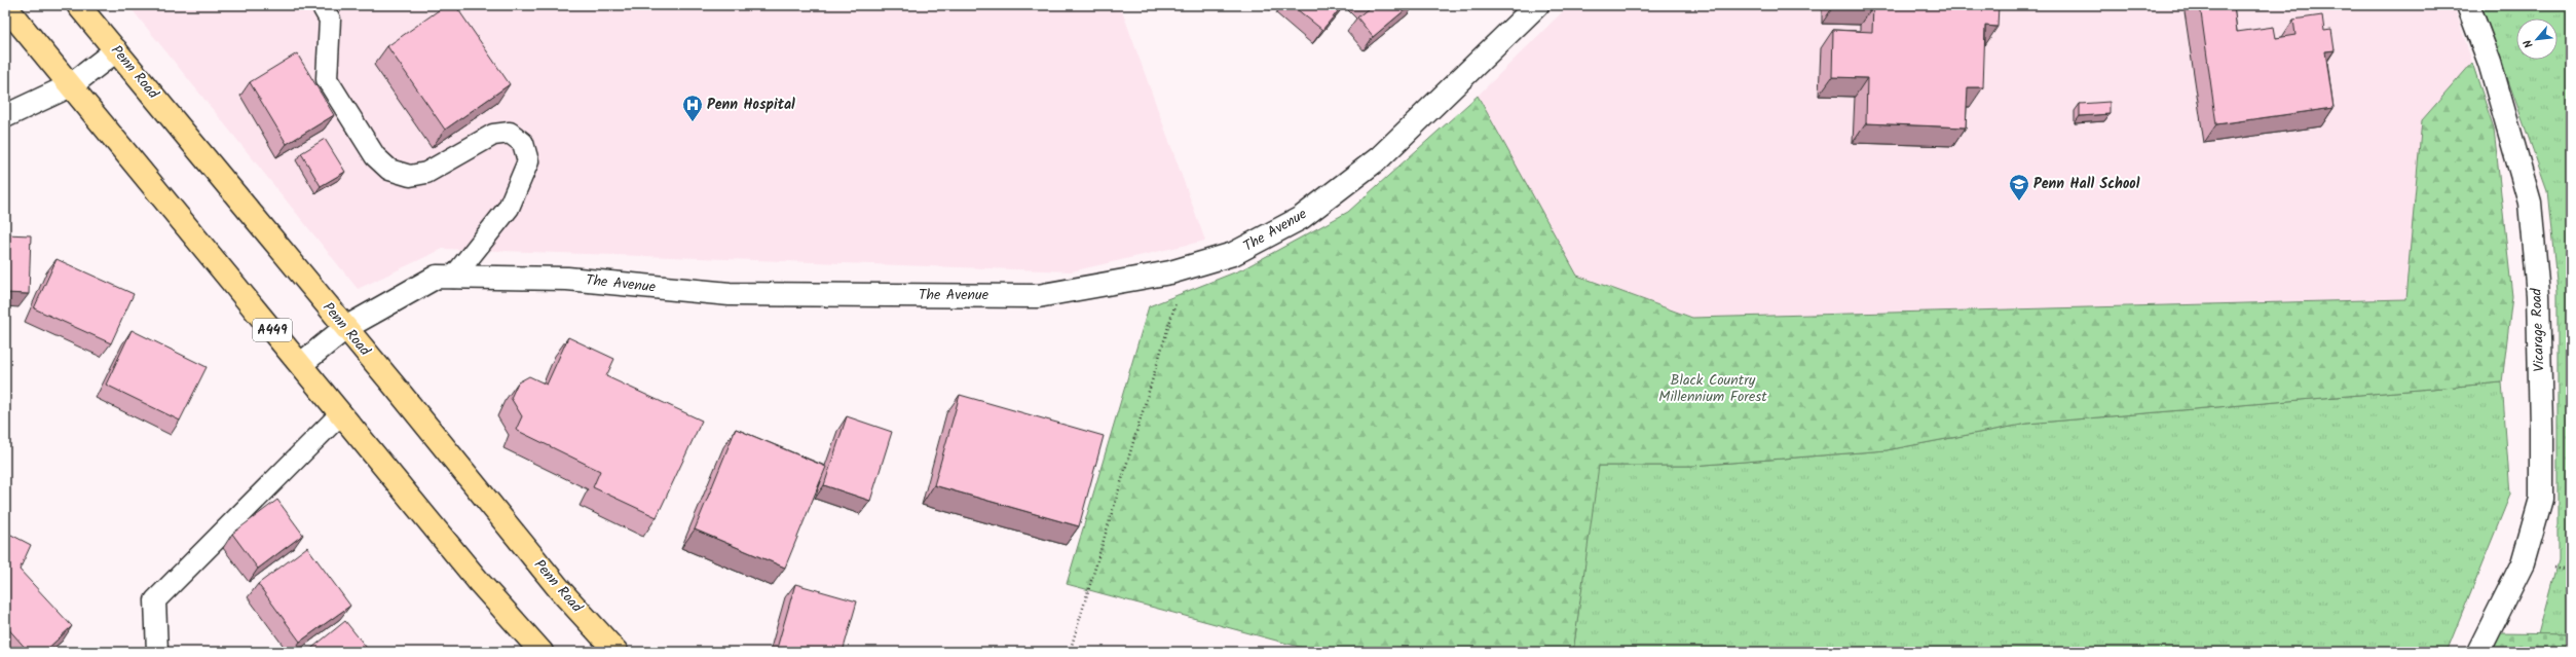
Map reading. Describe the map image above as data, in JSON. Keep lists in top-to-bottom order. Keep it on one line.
{"streets":{"highway":["Penn Road","A449"],"street":["The Avenue","Vicarage Road"]},"crossings":[["Penn Road","The Avenue"],["The Avenue","A449"]],"parks":["Black Country Millennium Forest"],"places":{"hospital":["Penn Hospital"],"school or university":["Penn Hall School"]},"north":"bottom left"}
